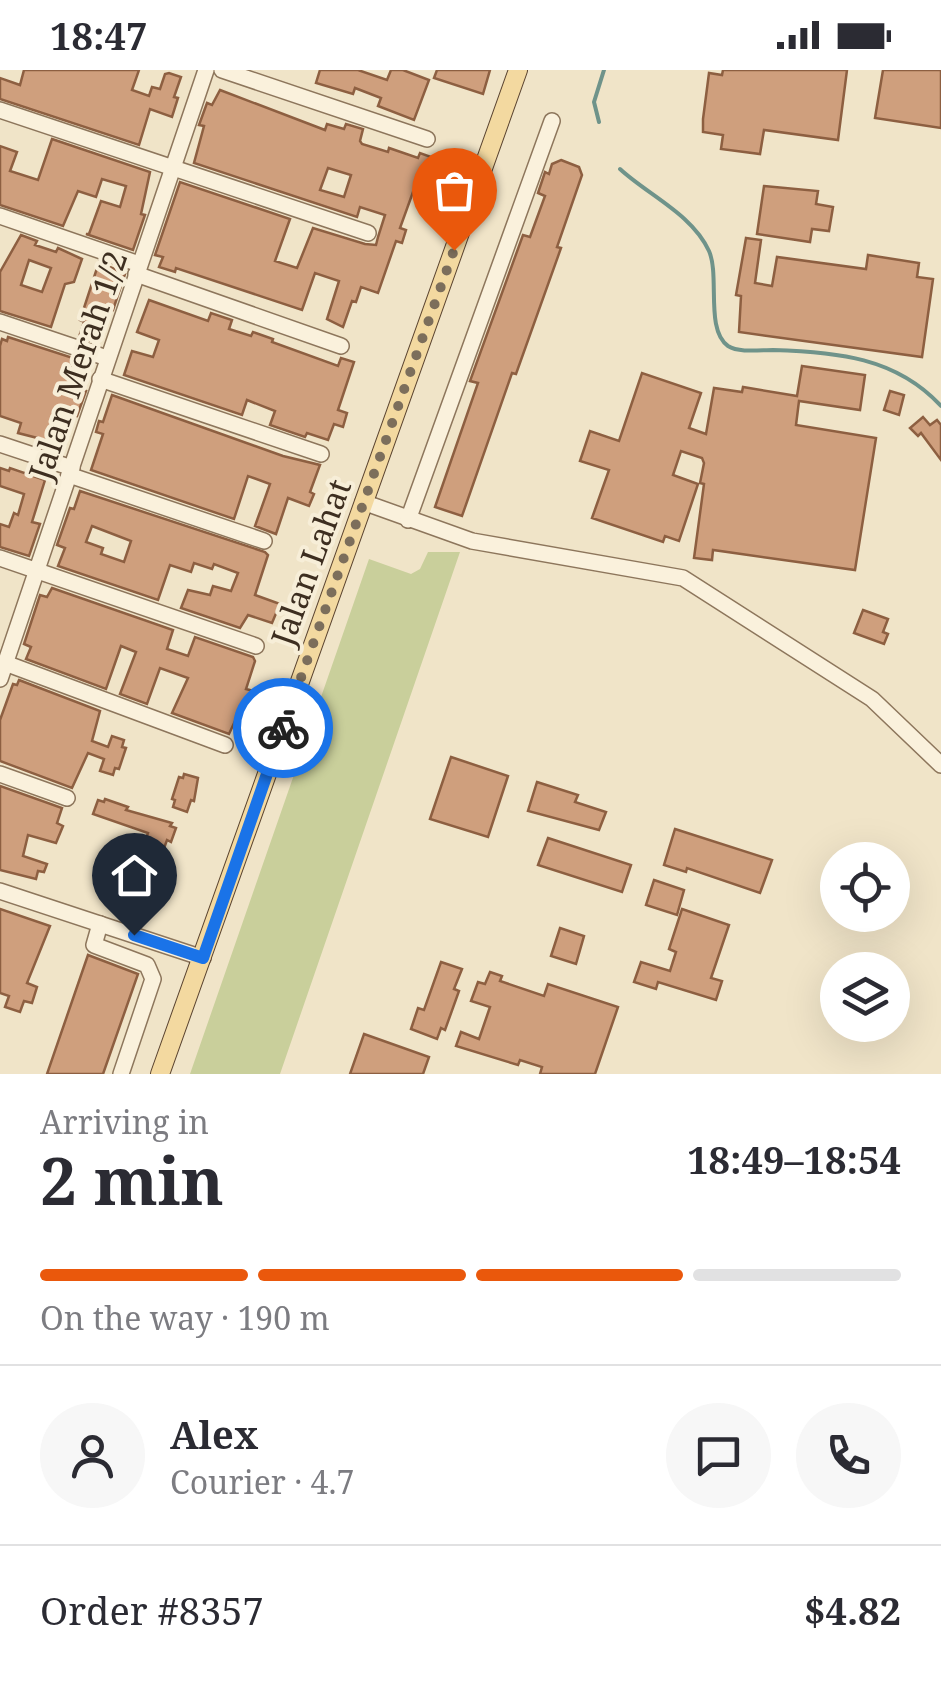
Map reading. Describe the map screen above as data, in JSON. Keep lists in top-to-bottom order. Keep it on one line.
{"streets":{"main road":["Jalan Lahat"],"street":["Jalan Merah 1/2"]},"page":{"status":"18:47","heading":["2 min","Arriving in","18:49–18:54"],"panel":["Alex","Courier · 4.7","Order #8357","$4.82"],"bar":"On the way · 190 m"}}
